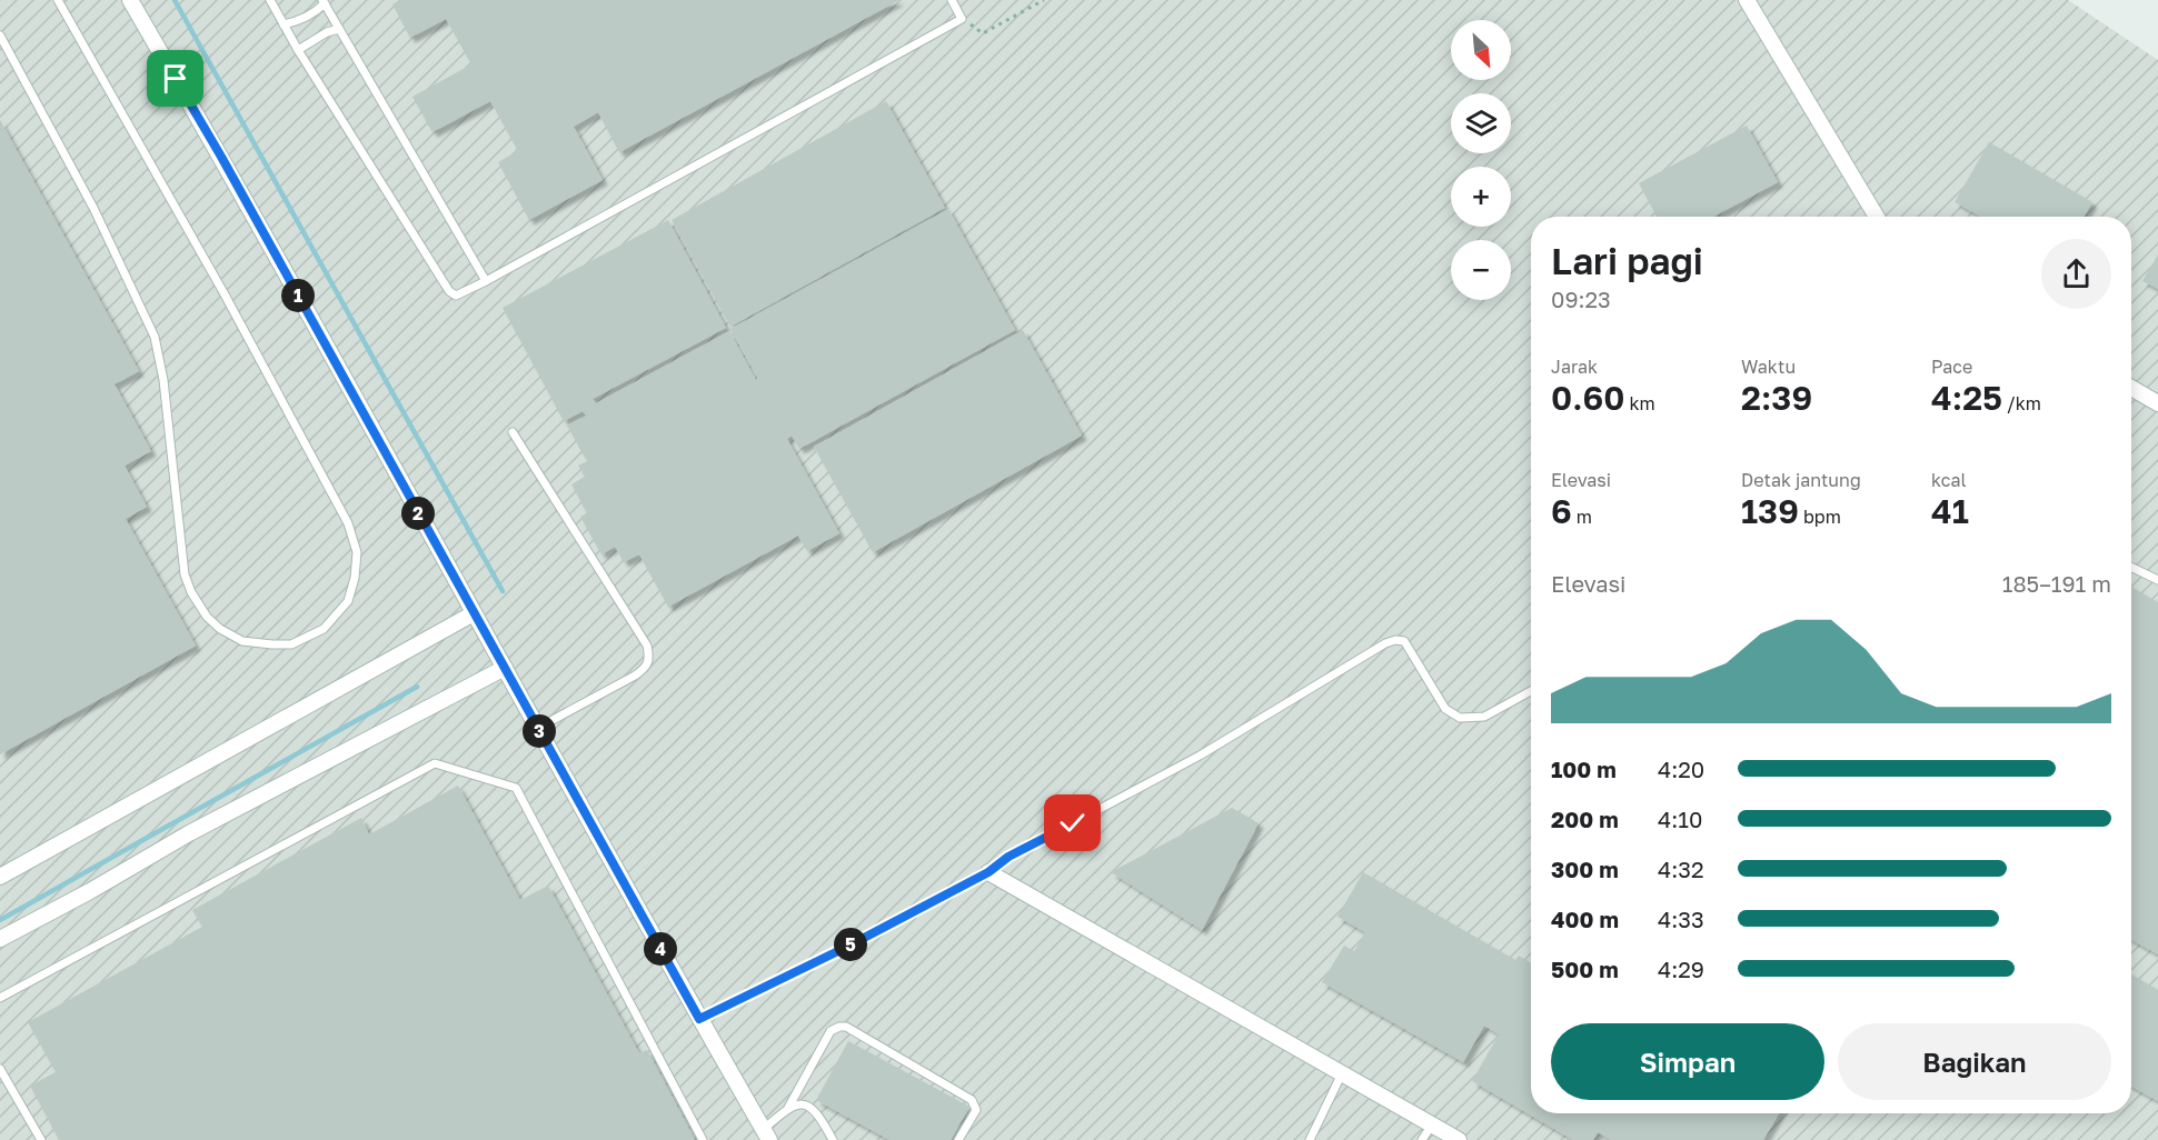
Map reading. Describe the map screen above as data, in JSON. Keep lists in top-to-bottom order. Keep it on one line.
{"north":"bottom right","page":{"map_buttons":["+","−"],"heading":["Lari pagi","09:23"],"pins":["1","2","3","5","4"],"stats":[["Jarak","0.60 km"],["Waktu","2:39"],["Pace","4:25 /km"],["Elevasi","6 m"],["Detak jantung","139 bpm"],["kcal","41"]],"chart":["Elevasi","185–191 m"],"list":[{"name":"100 m","note":"4:20"},{"name":"200 m","note":"4:10"},{"name":"300 m","note":"4:32"},{"name":"400 m","note":"4:33"},{"name":"500 m","note":"4:29"}],"buttons":["Simpan","Bagikan"]}}
